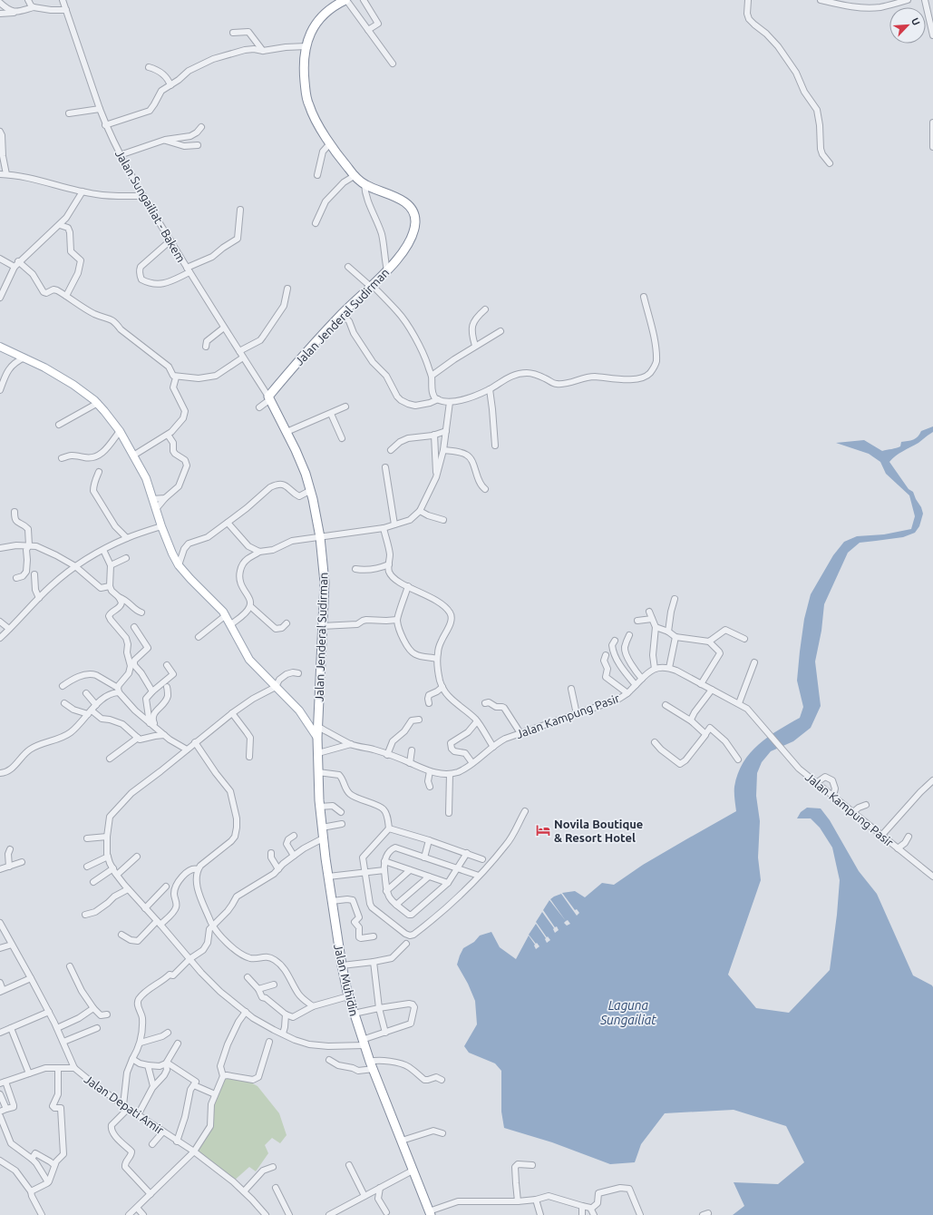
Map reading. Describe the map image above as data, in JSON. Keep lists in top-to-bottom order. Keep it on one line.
{"streets":{"highway":["Jalan Jenderal Sudirman","Jalan Muhidin"],"street":["Jalan Sungailiat - Bakem","Jalan Kampung Pasir","Jalan Depati Amir"]},"crossings":[["Jalan Sungailiat - Bakem","Jalan Jenderal Sudirman"],["Jalan Jenderal Sudirman","Jalan Kampung Pasir"],["Jalan Jenderal Sudirman","Jalan Muhidin"],["Jalan Kampung Pasir","Jalan Muhidin"]],"water":["Laguna Sungailiat"],"places":{"hotel":["Novila Boutique & Resort Hotel"]},"north":"top right"}
